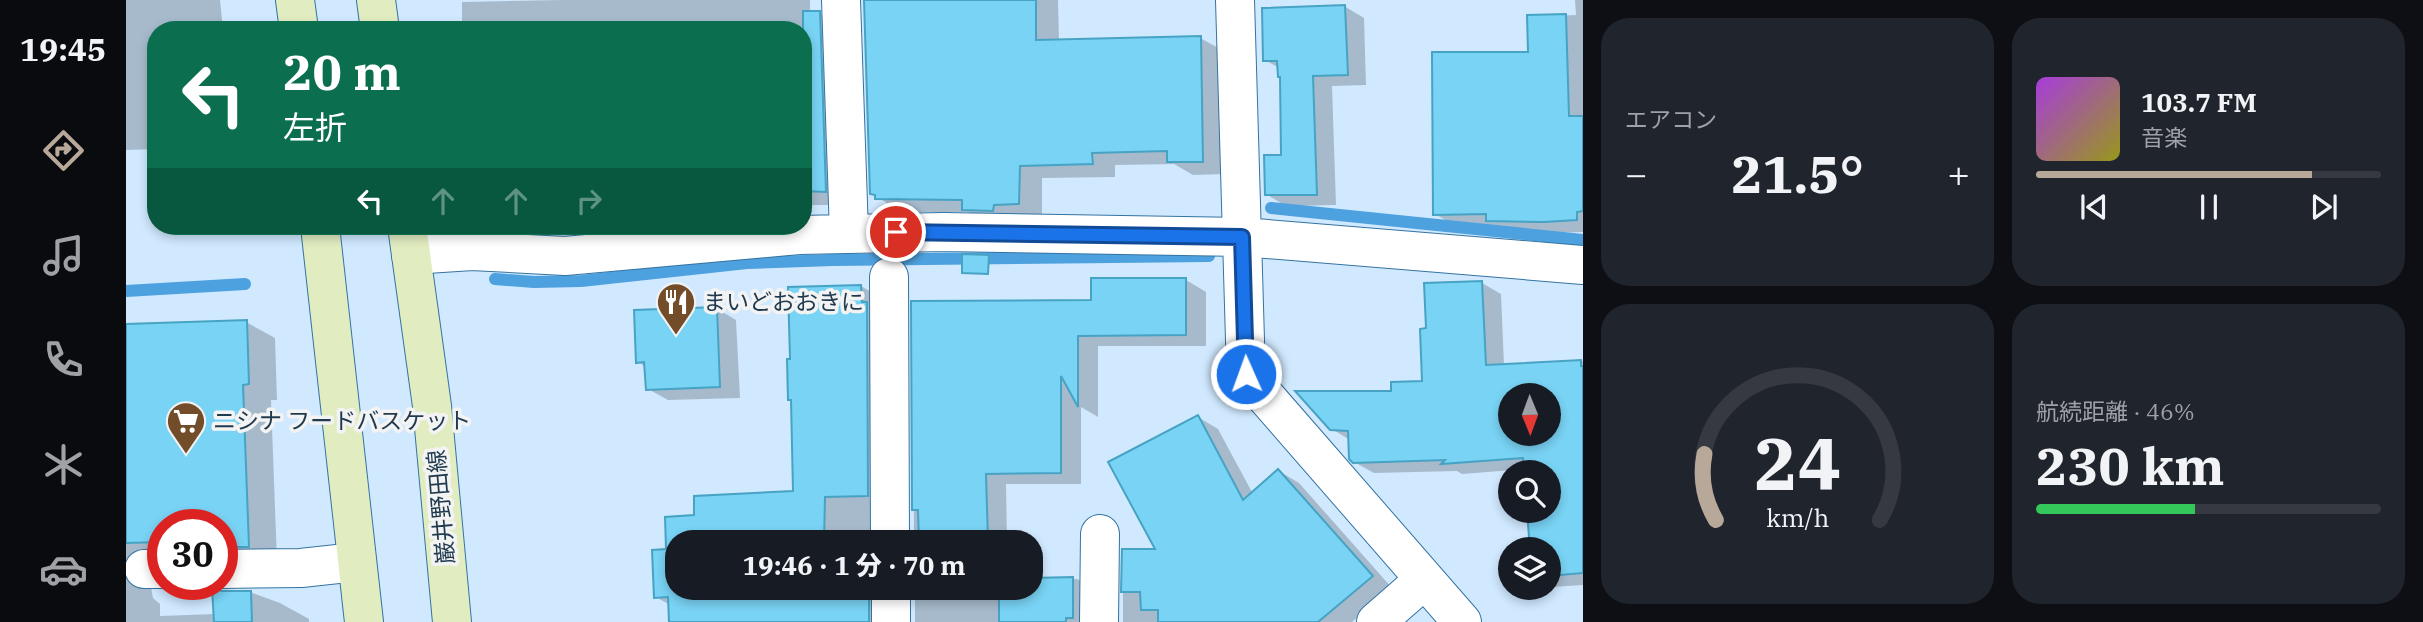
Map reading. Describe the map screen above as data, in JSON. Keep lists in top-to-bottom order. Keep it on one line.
{"streets":{"main road":["巌井野田線"]},"places":{"restaurant":["まいどおおきに"],"supermarket":["ニシナ フードバスケット"]},"north":"bottom","page":{"tabs":"19:45","tile":["エアコン",["航続距離 · 46%","230 km"]],"turn":["20 m","左折"],"song":["103.7 FM","音楽"],"heat":["−","21.5°","+"],"limit":"30","trip":"19:46 · 1 分 · 70 m","gauge":["24","km/h"]}}
